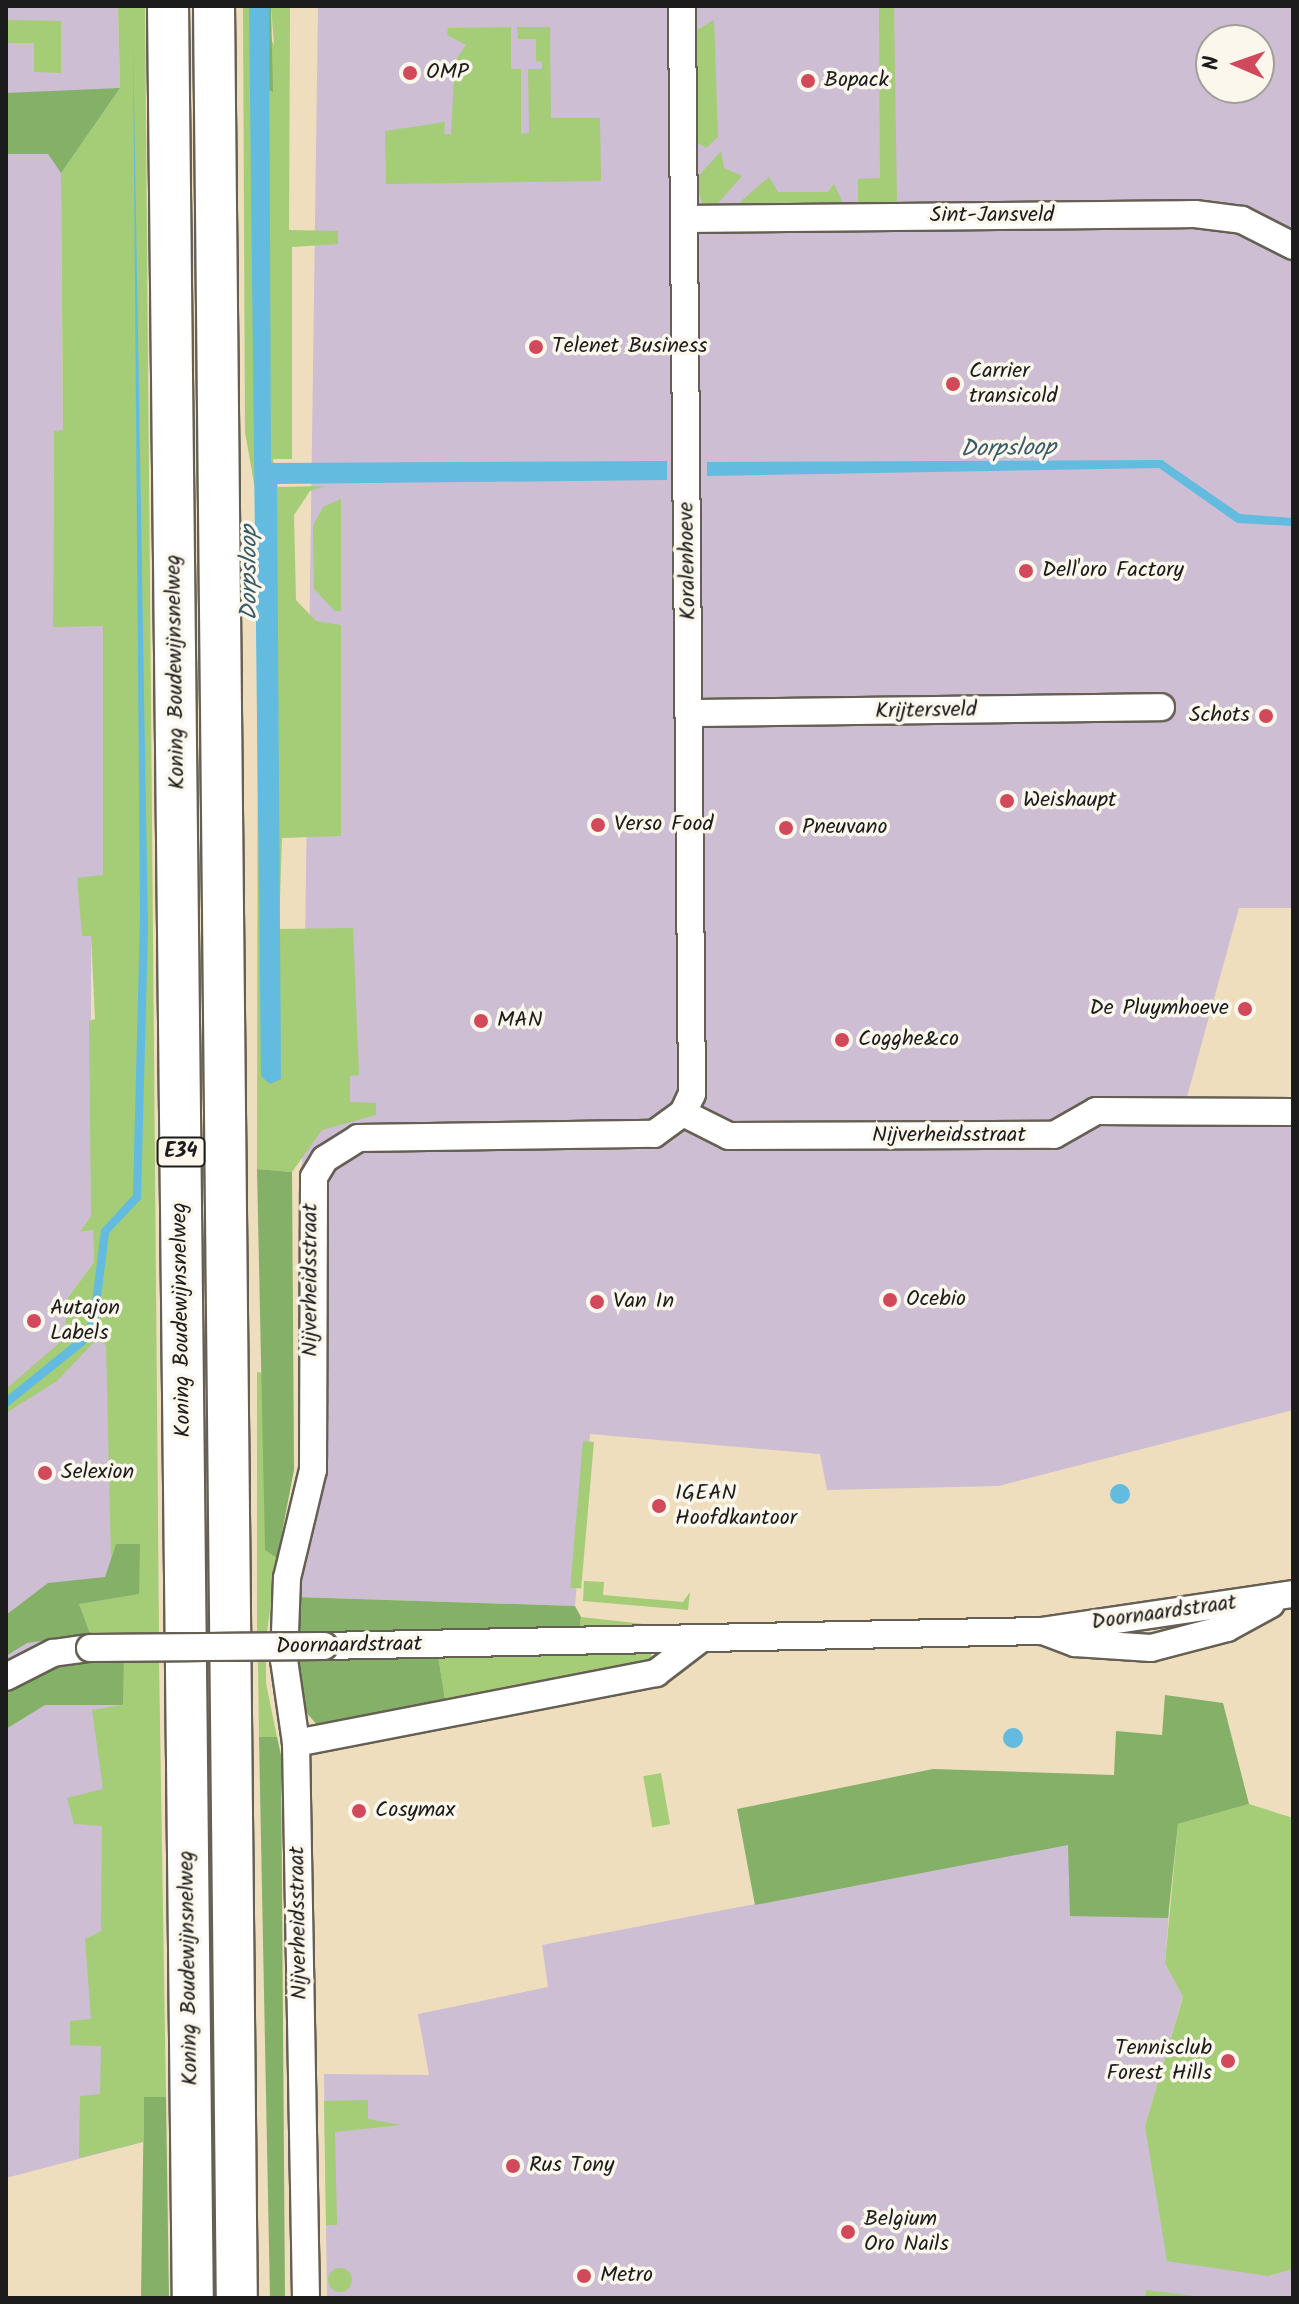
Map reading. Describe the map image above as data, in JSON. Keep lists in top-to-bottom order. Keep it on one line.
{"streets":{"highway":["Koning Boudewijnsnelweg","E34"],"street":["Sint-Jansveld","Koralenhoeve","Krijtersveld","Nijverheidsstraat","Doornaardstraat"]},"crossings":[["Sint-Jansveld","Koralenhoeve"],["Koralenhoeve","Krijtersveld"],["Koralenhoeve","Nijverheidsstraat"]],"water":["Dorpsloop"],"places":["OMP","Bopack","Telenet Business","Carrier transicold","Dell'oro Factory","Schots","Weishaupt","Verso Food","Pneuvano","De Pluymhoeve","MAN","Cogghe&co","Ocebio","Van In","Autajon Labels","Selexion","IGEAN Hoofdkantoor","Cosymax","Tennisclub Forest Hills","Rus Tony","Belgium Oro Nails","Metro"],"north":"left"}
